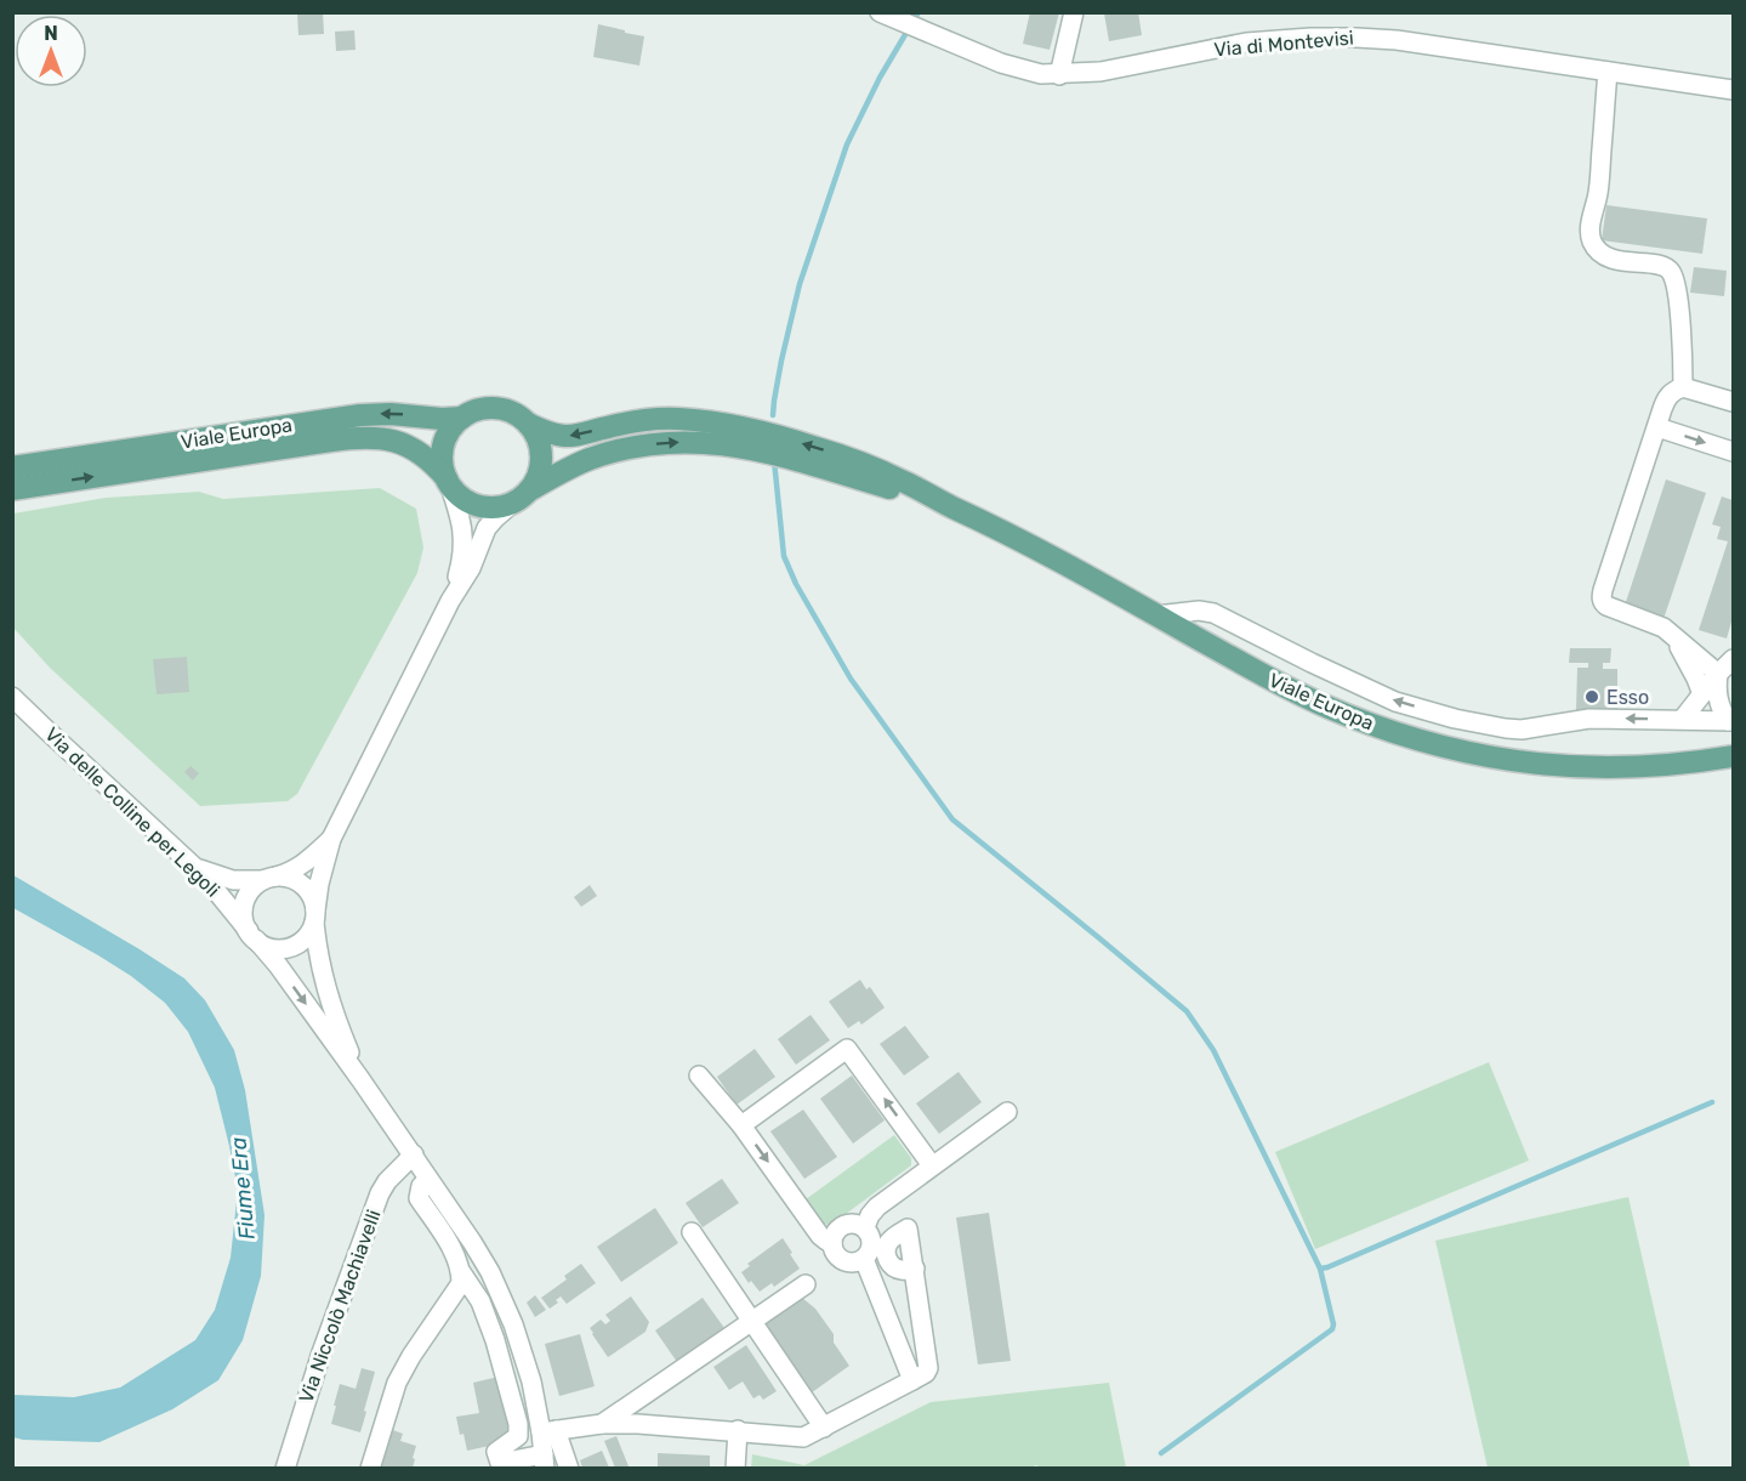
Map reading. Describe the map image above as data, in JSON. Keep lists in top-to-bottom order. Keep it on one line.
{"streets":{"main road":["Viale Europa"],"street":["Via di Montevisi","Via delle Colline per Legoli","Via Niccolò Machiavelli"]},"water":["Fiume Era"],"places":["Esso"],"north":"top"}
